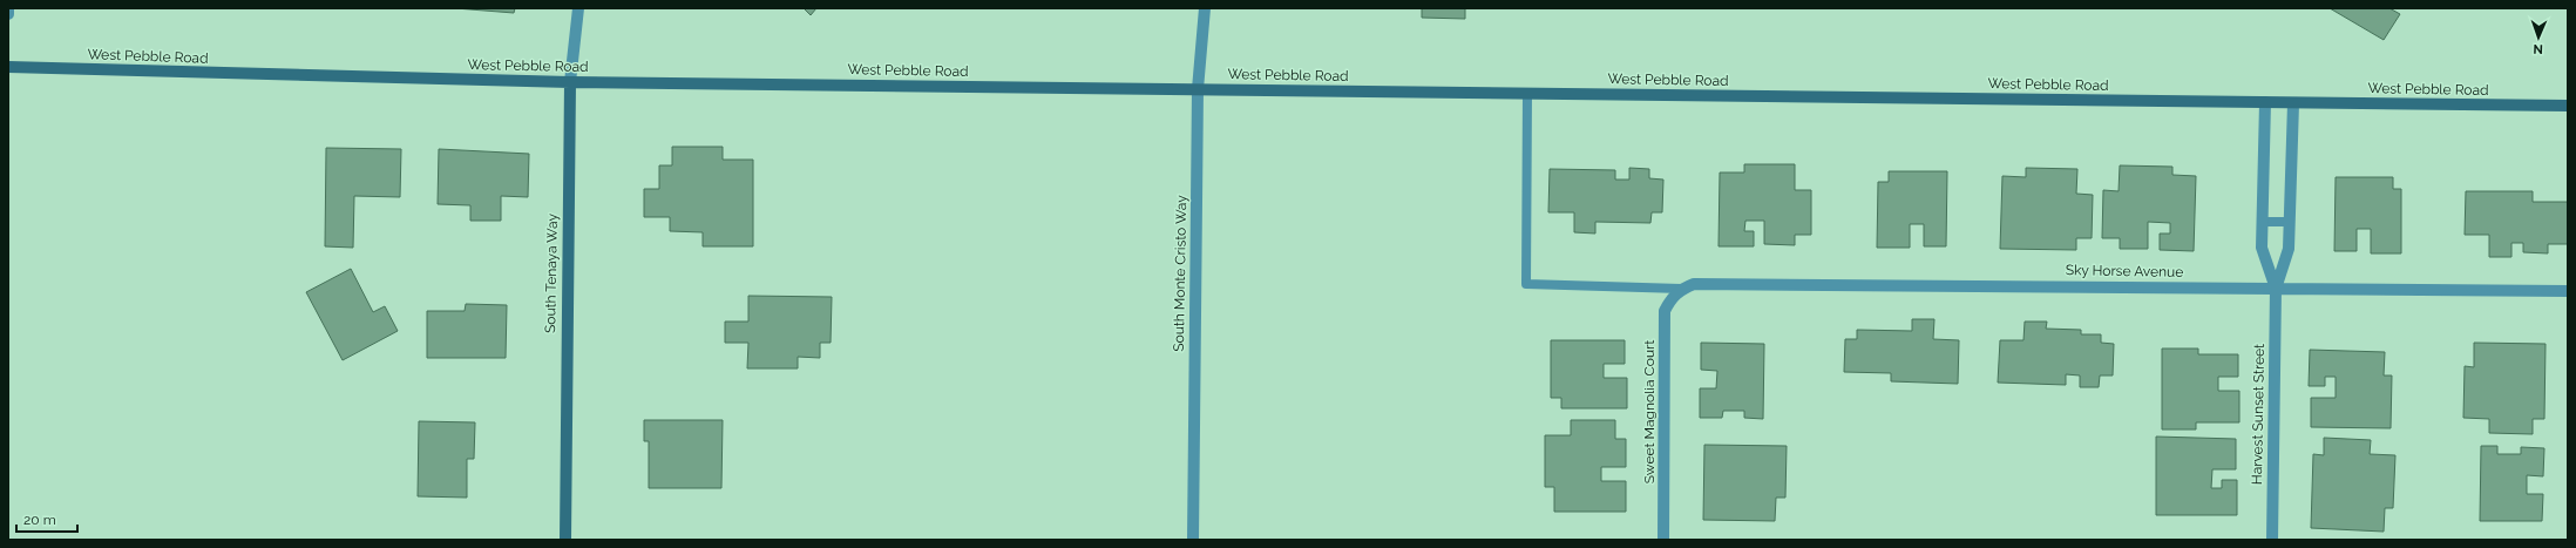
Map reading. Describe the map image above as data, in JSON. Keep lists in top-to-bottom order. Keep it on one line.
{"streets":{"street":["West Pebble Road","Sky Horse Avenue","South Tenaya Way","South Monte Cristo Way","Sweet Magnolia Court","Harvest Sunset Street"]},"crossings":[["West Pebble Road","South Tenaya Way"],["West Pebble Road","South Monte Cristo Way"],["West Pebble Road","Harvest Sunset Street"],["Sky Horse Avenue","Sweet Magnolia Court"],["Sky Horse Avenue","Harvest Sunset Street"]],"scale_bar":"20 m","north":"bottom"}
